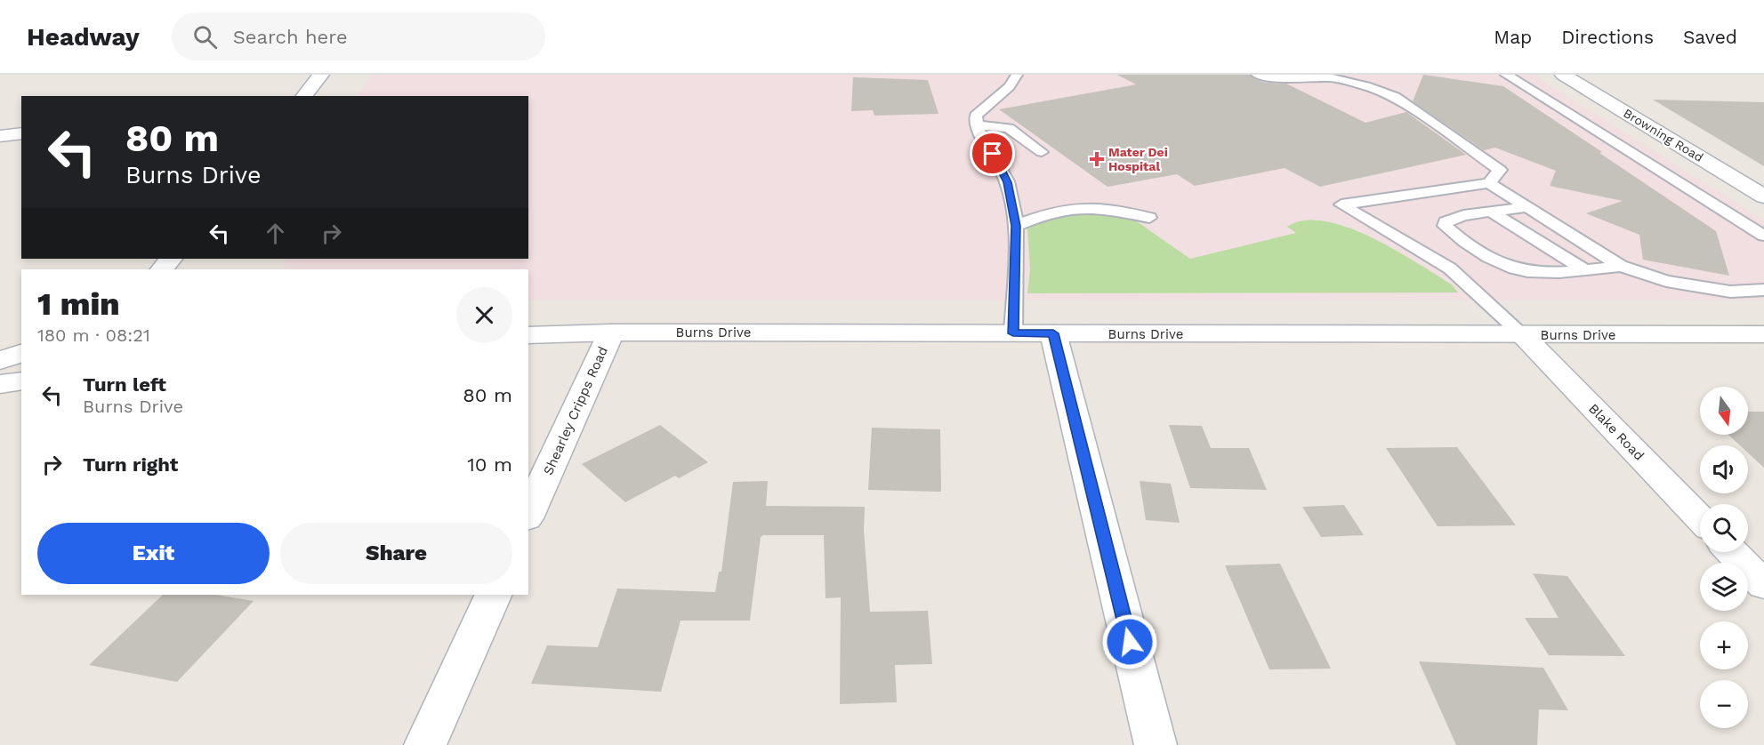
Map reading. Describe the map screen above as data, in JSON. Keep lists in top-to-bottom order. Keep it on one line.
{"streets":{"street":["Browning Road","Burns Drive","Shearley Cripps Road","Blake Road"]},"crossings":[["Burns Drive","Shearley Cripps Road"],["Burns Drive","Blake Road"]],"places":{"health":["Mater Dei Hospital"]},"north":"bottom","page":{"header":"Headway","search":"Search here","nav":["Map","Directions","Saved"],"turn":["80 m","Burns Drive"],"heading":["1 min","180 m · 08:21"],"list":[{"name":"Turn left","note":"Burns Drive","value":"80 m"},{"name":"Turn right","value":"10 m"}],"map_buttons":["+","−"],"buttons":["Exit","Share"]}}
